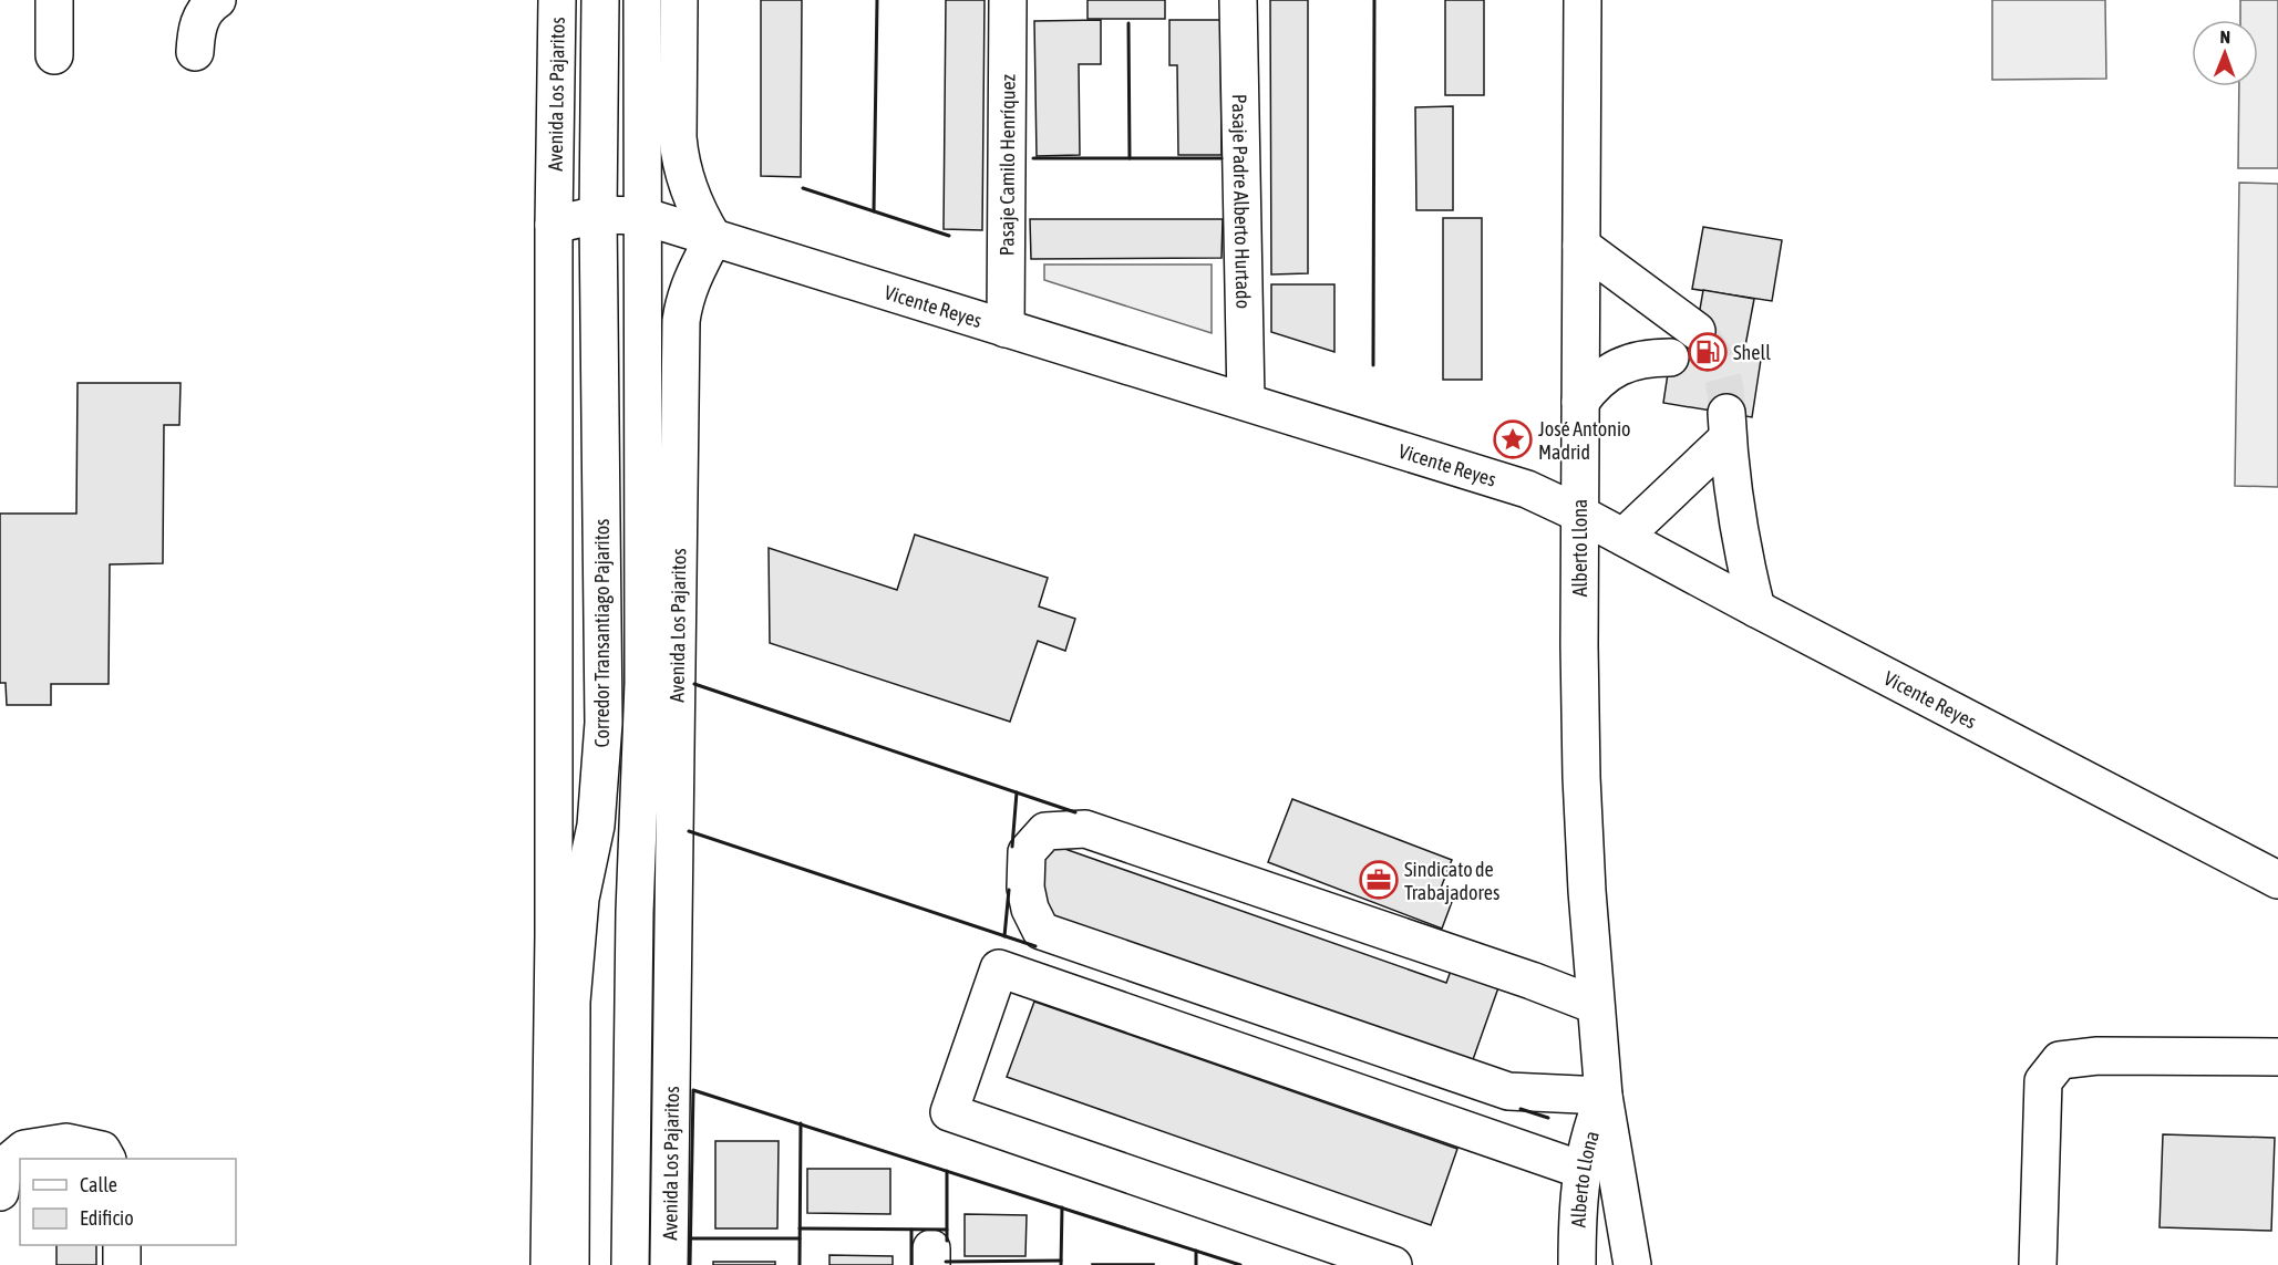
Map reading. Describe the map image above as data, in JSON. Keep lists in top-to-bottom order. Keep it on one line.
{"streets":{"street":["Avenida Los Pajaritos","Pasaje Camilo Henríquez","Pasaje Padre Alberto Hurtado","Vicente Reyes","Alberto Llona","Corredor Transantiago Pajaritos"]},"crossings":[["Avenida Los Pajaritos","Vicente Reyes"],["Pasaje Camilo Henríquez","Vicente Reyes"],["Pasaje Padre Alberto Hurtado","Vicente Reyes"],["Vicente Reyes","Alberto Llona"],["Vicente Reyes","Corredor Transantiago Pajaritos"]],"places":{"fuel station":["Shell"],"place":["José Antonio Madrid"],"office":["Sindicato de Trabajadores"]},"legend":["Calle","Edificio"],"north":"top"}
